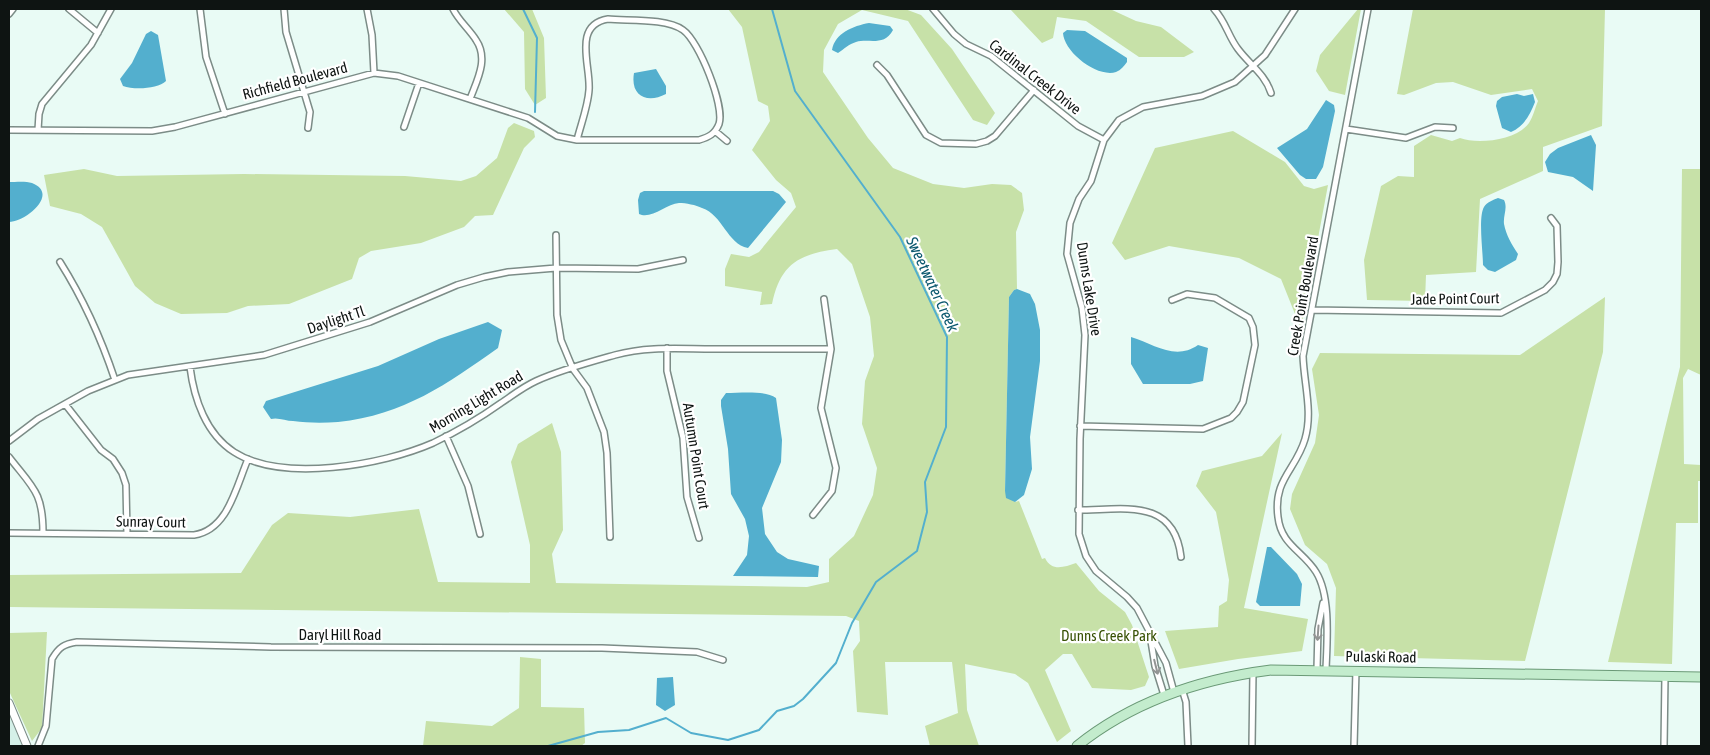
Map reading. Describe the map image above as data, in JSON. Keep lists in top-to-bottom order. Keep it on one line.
{"streets":{"main road":["Pulaski Road"],"street":["Cardinal Creek Drive","Richfield Boulevard","Dunns Lake Drive","Creek Point Boulevard","Jade Point Court","Daylight Tl","Morning Light Road","Autumn Point Court","Sunray Court","Daryl Hill Road"]},"crossings":[["Cardinal Creek Drive","Dunns Lake Drive"],["Creek Point Boulevard","Jade Point Court"],["Creek Point Boulevard","Pulaski Road"],["Daylight Tl","Morning Light Road"],["Morning Light Road","Autumn Point Court"],["Morning Light Road","Sunray Court"]],"water":["Sweetwater Creek"],"parks":["Dunns Creek Park"]}
